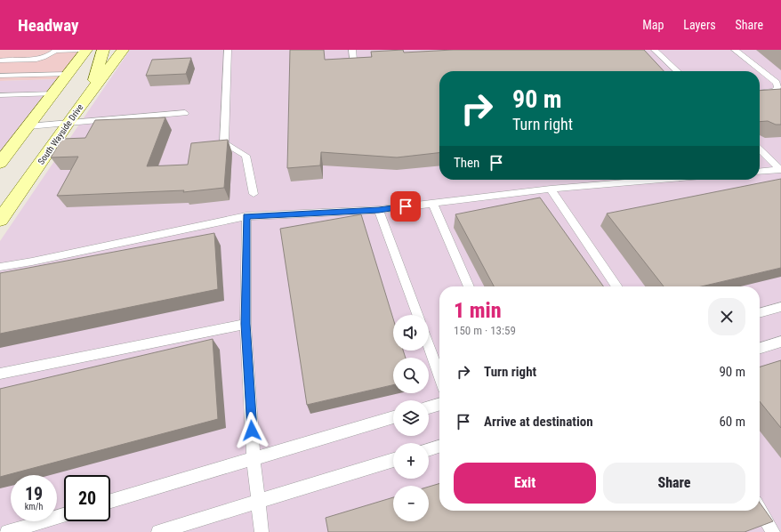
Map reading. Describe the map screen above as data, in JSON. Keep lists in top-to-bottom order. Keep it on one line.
{"streets":{"main road":["South Wayside Drive"]},"page":{"header":"Headway","nav":["Map","Layers","Share"],"turn":["90 m","Turn right"],"then":"Then","heading":["1 min","150 m · 13:59"],"map_buttons":["+","−"],"list":[{"name":"Turn right","value":"90 m"},{"name":"Arrive at destination","value":"60 m"}],"buttons":["Exit","Share"],"speed":"19 km/h","limit":"20"}}
